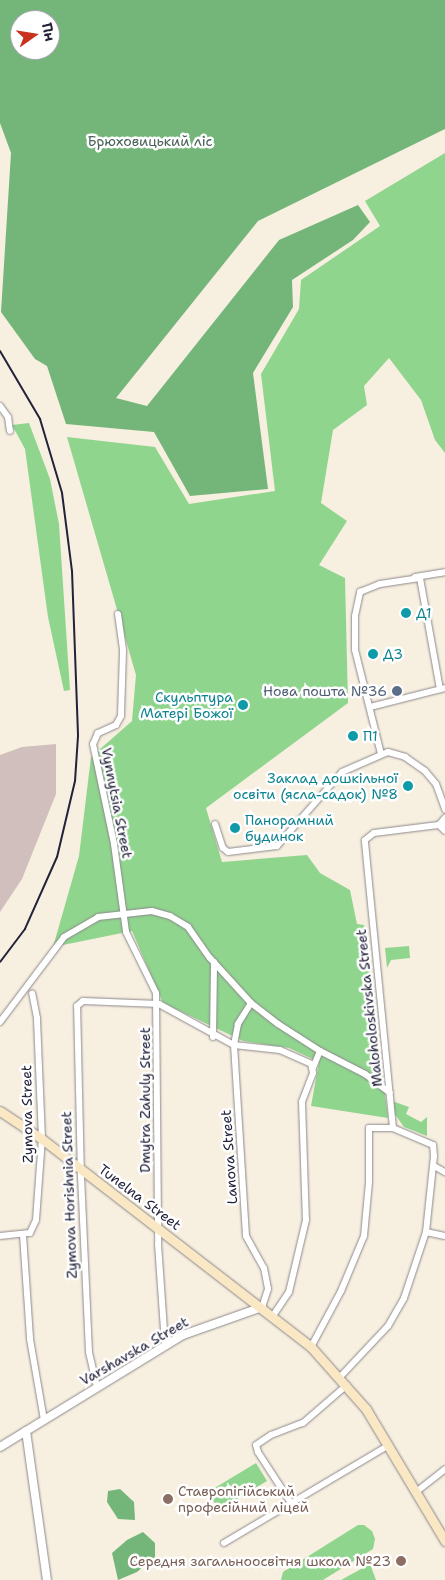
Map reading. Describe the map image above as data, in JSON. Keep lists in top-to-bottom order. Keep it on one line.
{"streets":{"main road":["Tunelna Street"],"street":["Vynnytsia Street","Maloholoskivska Street","Dmytra Zahuly Street","Zymova Street","Lanova Street","Zymova Horishnia Street","Varshavska Street"]},"crossings":[["Vynnytsia Street","Dmytra Zahuly Street"],["Vynnytsia Street","Zymova Horishnia Street"],["Dmytra Zahuly Street","Zymova Horishnia Street"],["Dmytra Zahuly Street","Tunelna Street"],["Dmytra Zahuly Street","Varshavska Street"],["Zymova Street","Tunelna Street"],["Lanova Street","Tunelna Street"],["Lanova Street","Varshavska Street"],["Zymova Horishnia Street","Tunelna Street"],["Zymova Horishnia Street","Varshavska Street"],["Tunelna Street","Varshavska Street"]],"parks":["Брюховицький ліс"],"places":["Д1","Д3","Нова пошта №36","Скульптура Матері Божої","П1","Заклад дошкільної освіти (ясла-садок) №8","Панорамний будинок","Ставропігійський професійний ліцей","Середня загальноосвітня школа №23"],"north":"right"}
